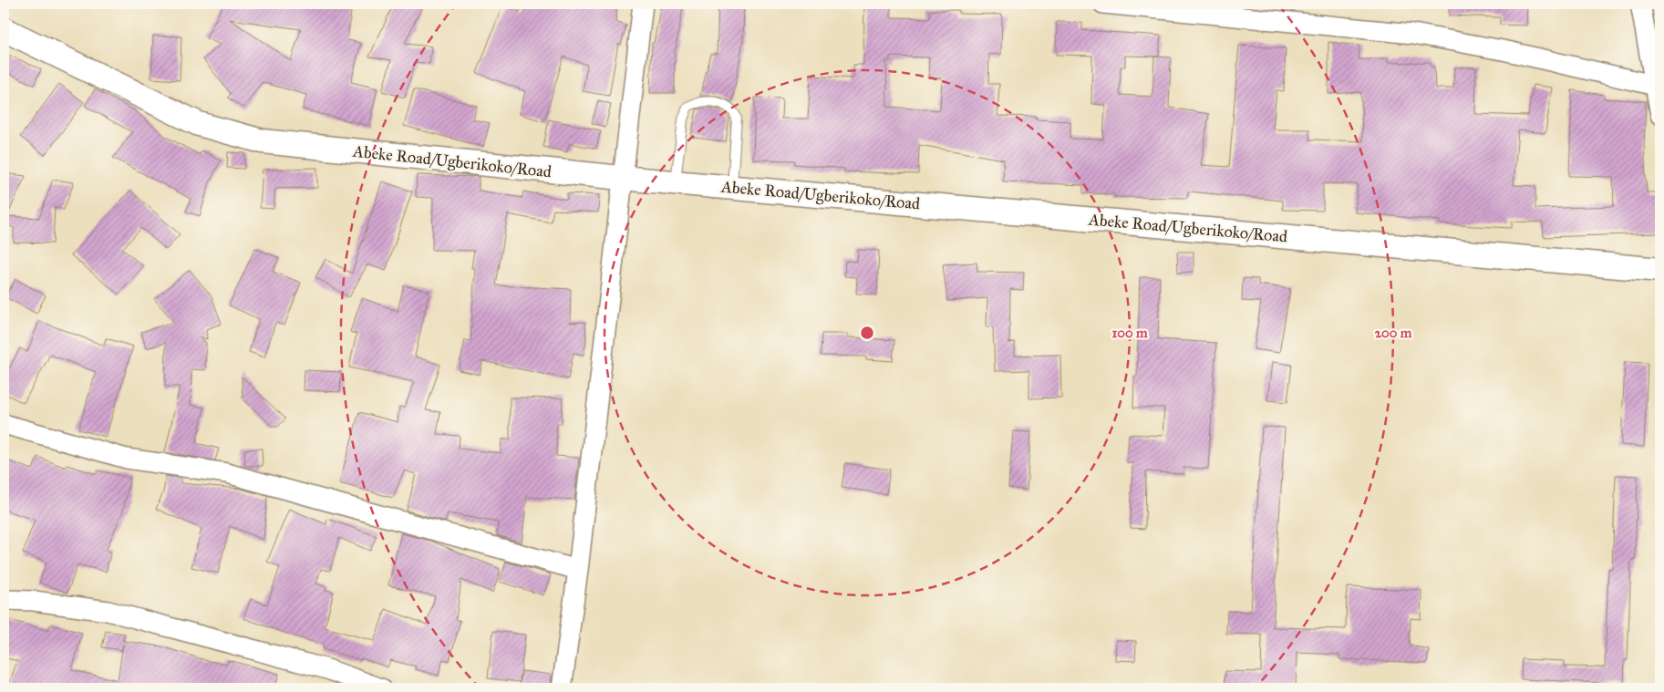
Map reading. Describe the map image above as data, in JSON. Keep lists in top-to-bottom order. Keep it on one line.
{"streets":{"street":["Abeke Road/Ugberikoko/Road"]},"rings":["100 m","200 m"]}
